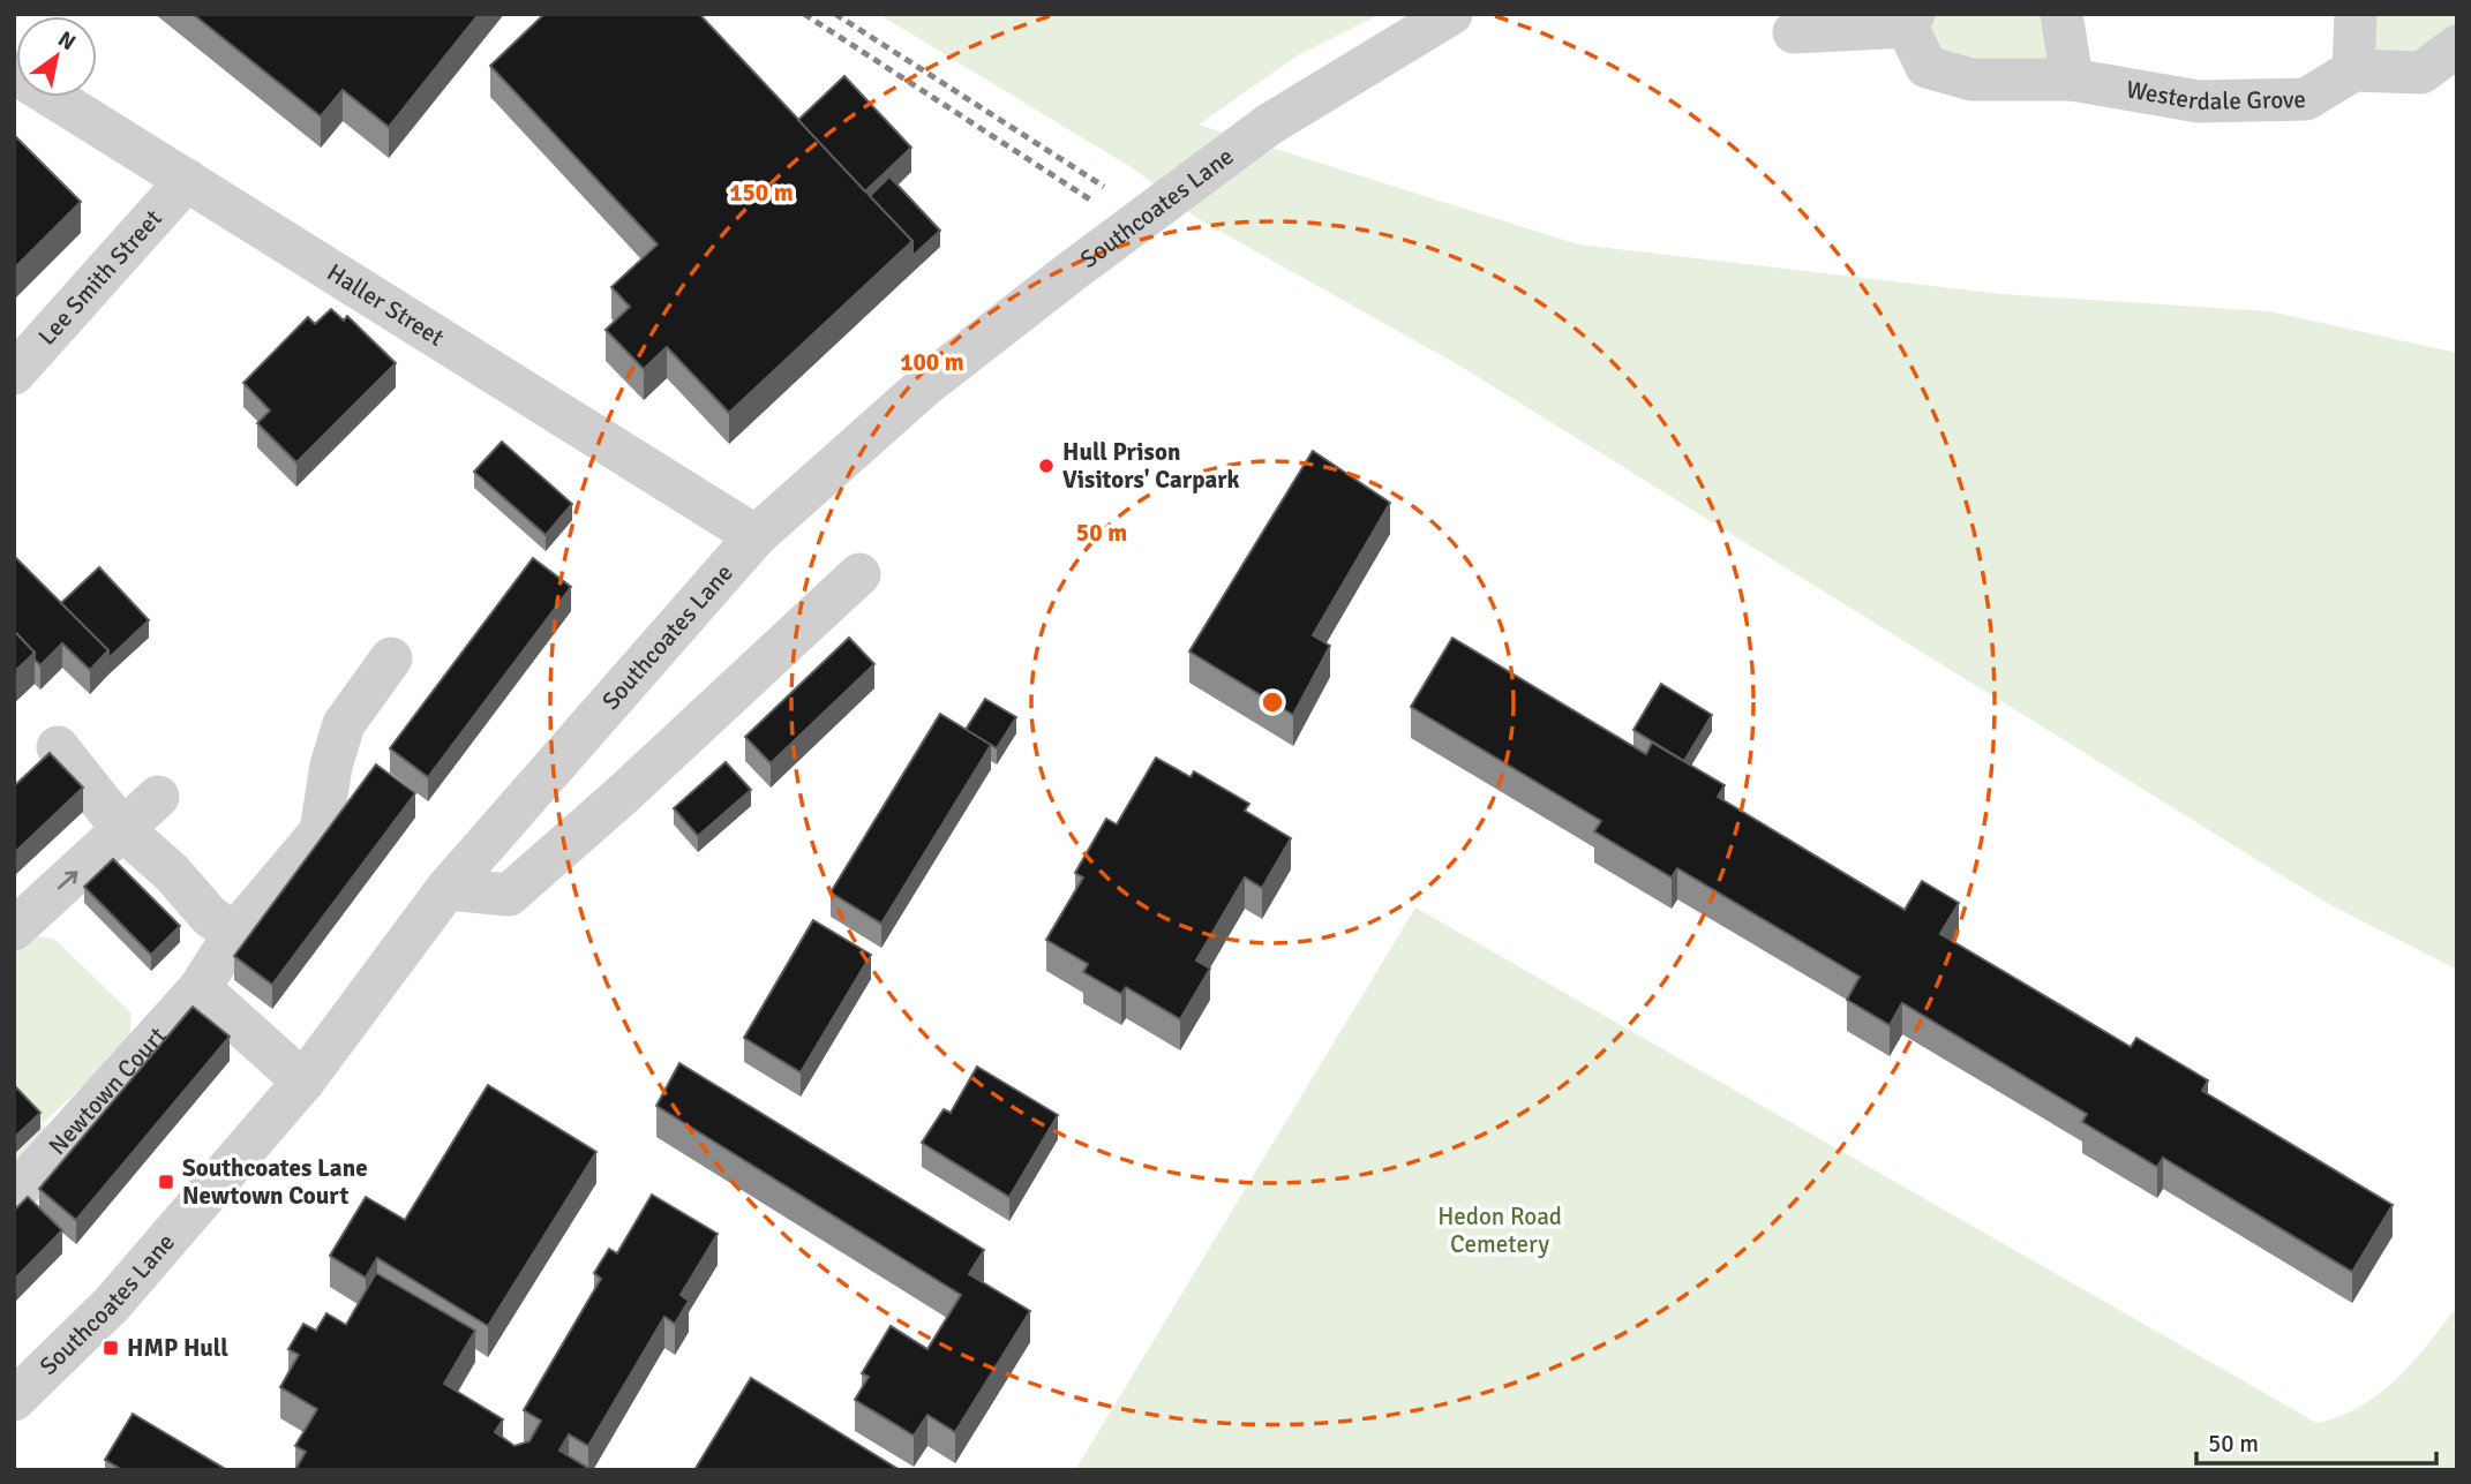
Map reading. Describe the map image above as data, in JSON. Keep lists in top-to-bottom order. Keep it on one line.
{"streets":{"street":["Westerdale Grove","Southcoates Lane","Lee Smith Street","Haller Street","Newtown Court"]},"crossings":[["Southcoates Lane","Haller Street"],["Lee Smith Street","Haller Street"]],"parks":["Hedon Road Cemetery"],"places":{"other":["Hull Prison Visitors' Carpark"],"transit":["Southcoates Lane Newtown Court","HMP Hull"]},"scale_bar":"50 m","north":"top right","rings":["150 m","100 m","50 m"]}
